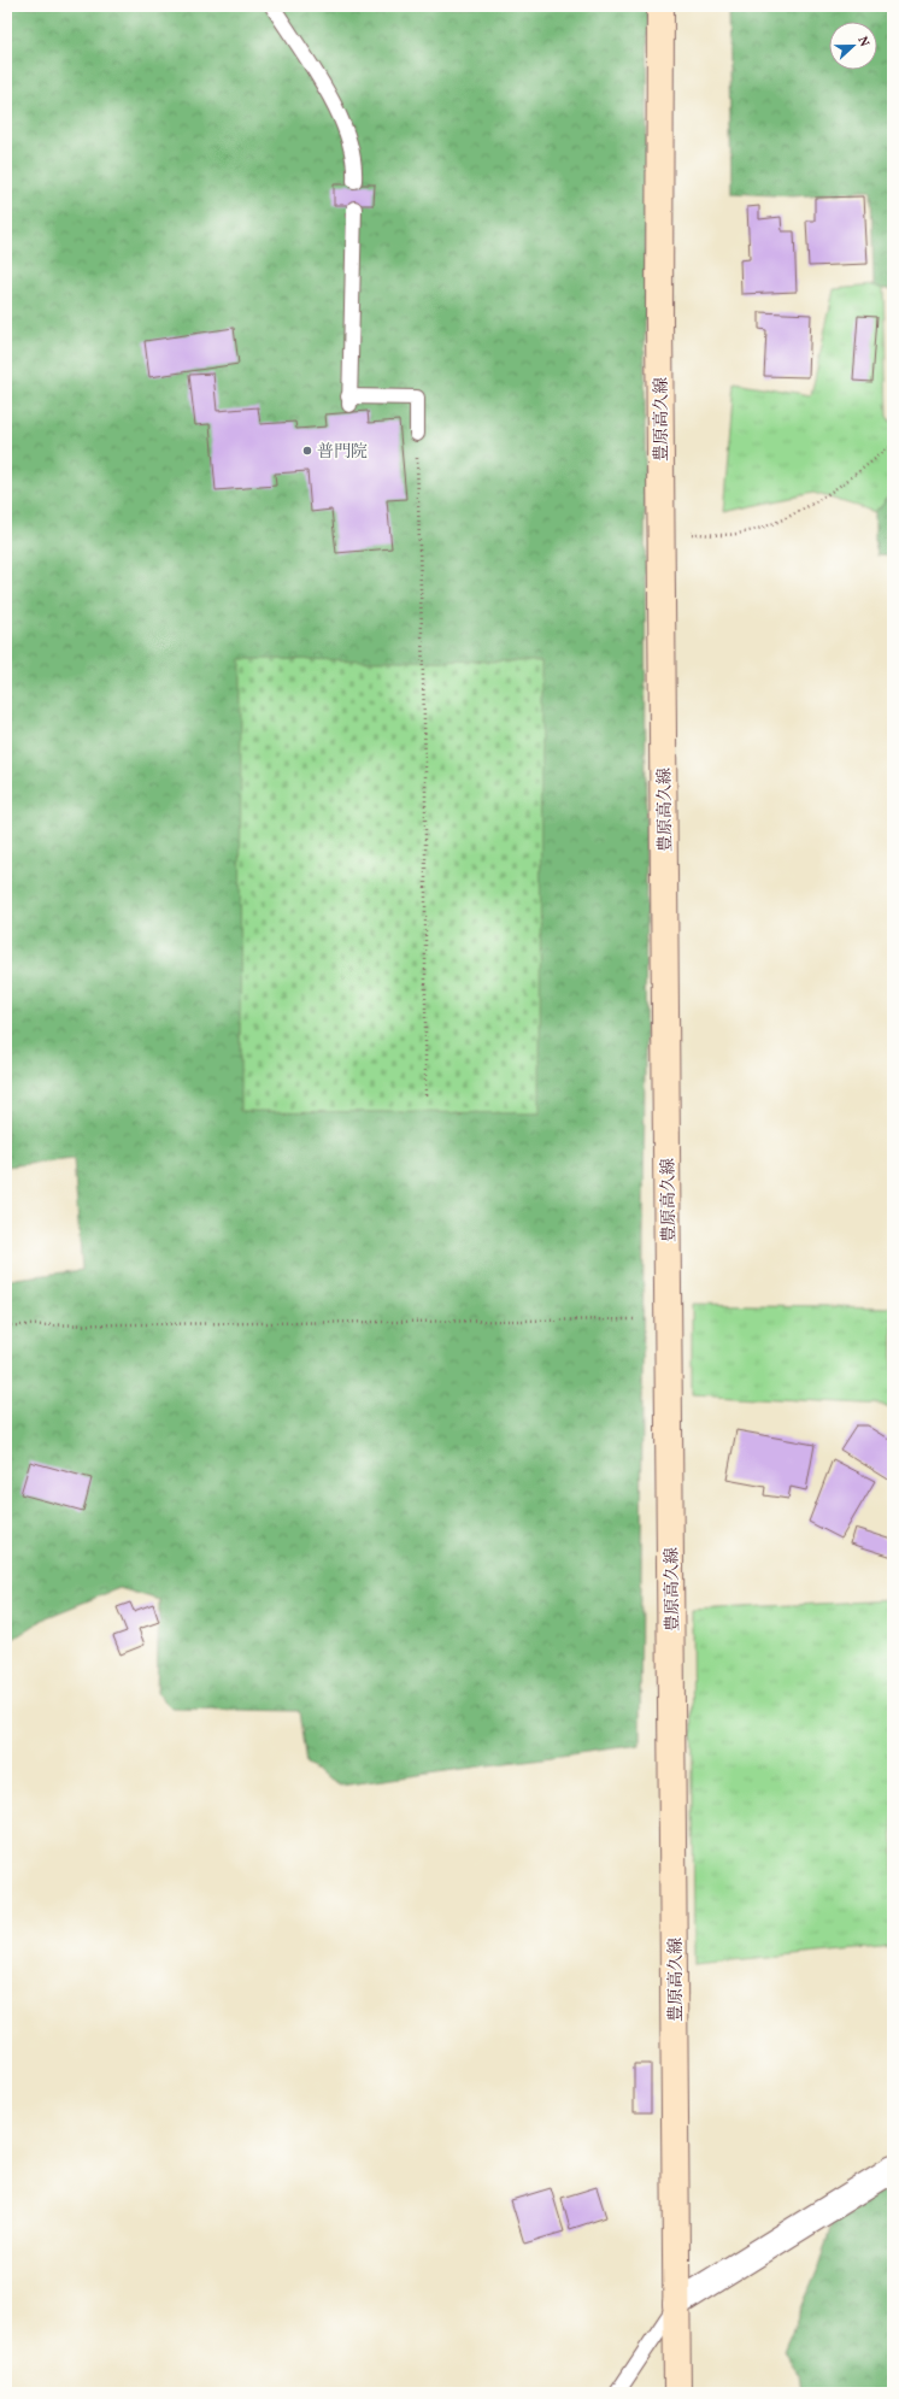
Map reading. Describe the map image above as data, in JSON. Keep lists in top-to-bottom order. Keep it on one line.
{"streets":{"main road":["豊原高久線"]},"places":["普門院"],"north":"right"}
